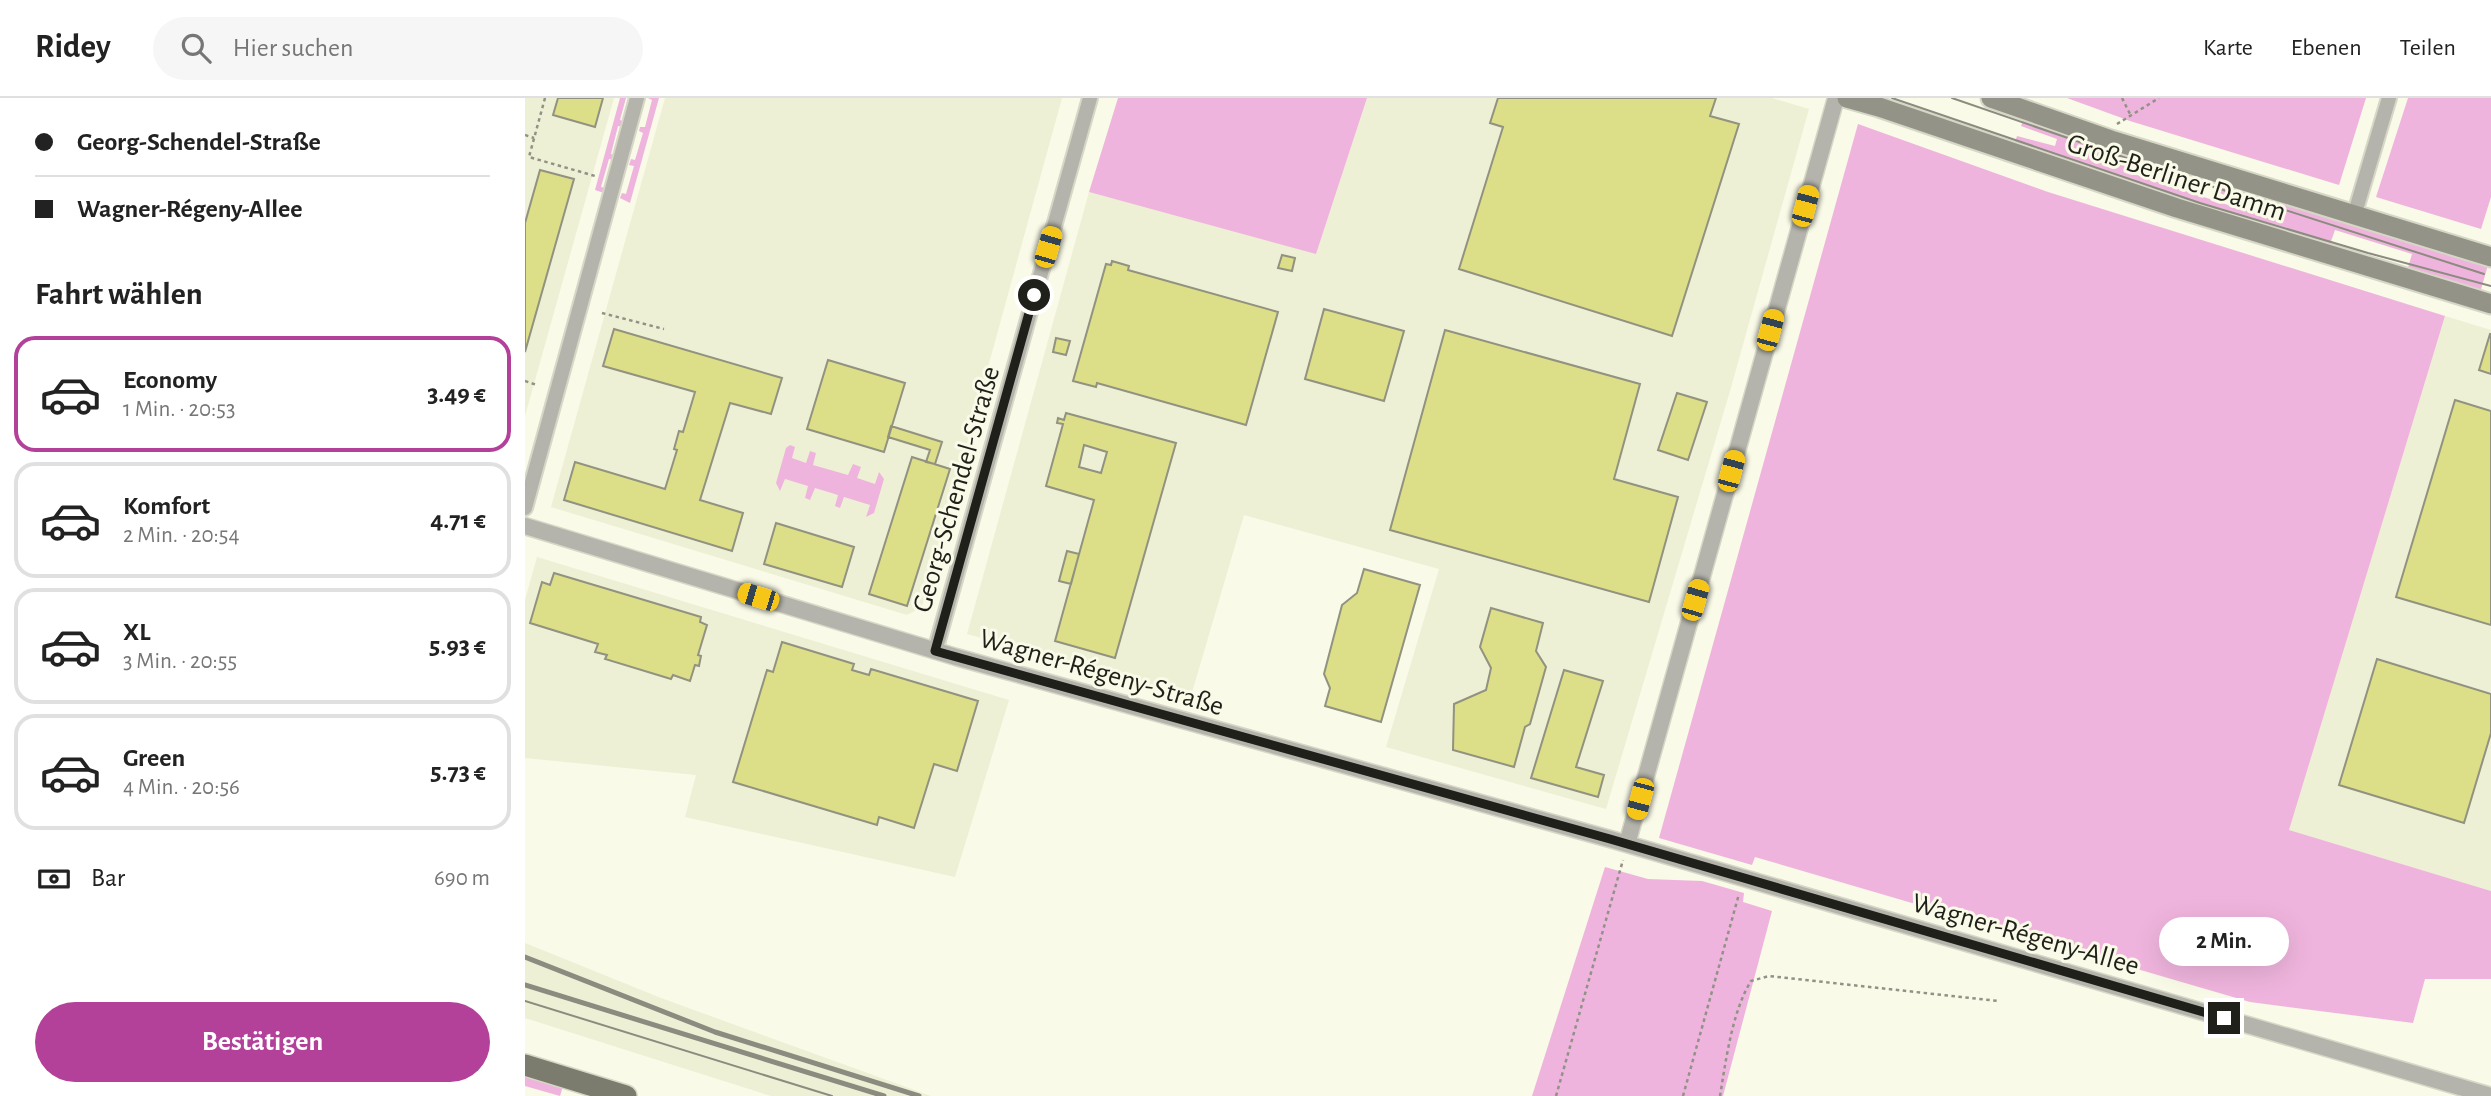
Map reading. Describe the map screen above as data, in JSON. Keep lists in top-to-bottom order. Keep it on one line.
{"streets":{"main road":["Groß-Berliner Damm"],"street":["Georg-Schendel-Straße","Wagner-Régeny-Straße","Wagner-Régeny-Allee"]},"crossings":[["Georg-Schendel-Straße","Wagner-Régeny-Straße"],["Wagner-Régeny-Straße","Wagner-Régeny-Allee"]],"page":{"header":"Ridey","search":"Hier suchen","nav":["Karte","Ebenen","Teilen"],"banner":["Georg-Schendel-Straße","Wagner-Régeny-Allee"],"heading":"Fahrt wählen","list":[{"name":"Economy","note":"1 Min. · 20:53","value":"3.49 €"},{"name":"Komfort","note":"2 Min. · 20:54","value":"4.71 €"},{"name":"XL","note":"3 Min. · 20:55","value":"5.93 €"},{"name":"Green","note":"4 Min. · 20:56","value":"5.73 €"}],"pay":["Bar","690 m"],"bubble":"2 Min.","buttons":"Bestätigen"}}
